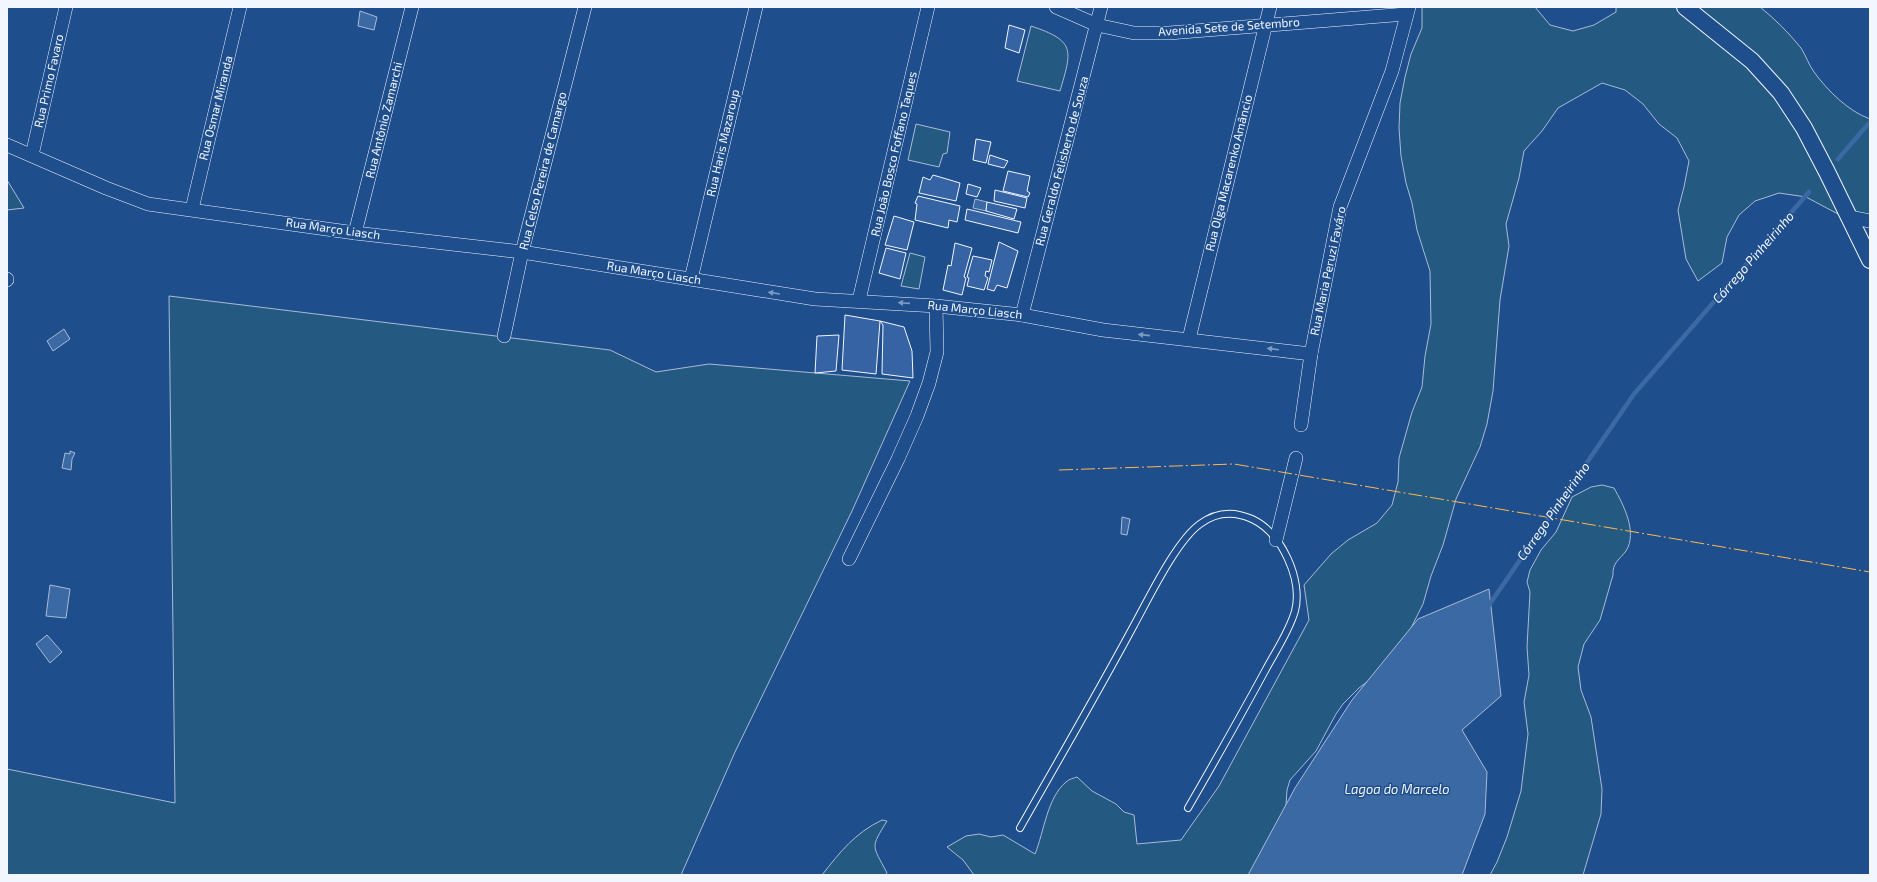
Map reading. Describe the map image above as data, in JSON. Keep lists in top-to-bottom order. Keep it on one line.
{"streets":{"street":["Avenida Sete de Setembro","Rua Primo Favaro","Rua Osmar Miranda","Rua Antônio Zamarchi","Rua Haris Mazaroup","Rua João Bosco Foffano Taques","Rua Geraldo Felisberto de Souza","Rua Celso Pereira de Camargo","Rua Olga Macarenko Amâncio","Rua Março Liasch","Rua Maria Peruzi Faváro"]},"crossings":[["Avenida Sete de Setembro","Rua Geraldo Felisberto de Souza"],["Avenida Sete de Setembro","Rua Olga Macarenko Amâncio"],["Avenida Sete de Setembro","Rua Maria Peruzi Faváro"],["Rua Primo Favaro","Rua Março Liasch"],["Rua Osmar Miranda","Rua Março Liasch"],["Rua Antônio Zamarchi","Rua Março Liasch"],["Rua Haris Mazaroup","Rua Março Liasch"],["Rua João Bosco Foffano Taques","Rua Março Liasch"],["Rua Geraldo Felisberto de Souza","Rua Março Liasch"],["Rua Celso Pereira de Camargo","Rua Março Liasch"],["Rua Olga Macarenko Amâncio","Rua Março Liasch"],["Rua Março Liasch","Rua Maria Peruzi Faváro"]],"one_way":["Rua Março Liasch"],"water":["Córrego Pinheirinho","Lagoa do Marcelo"]}
